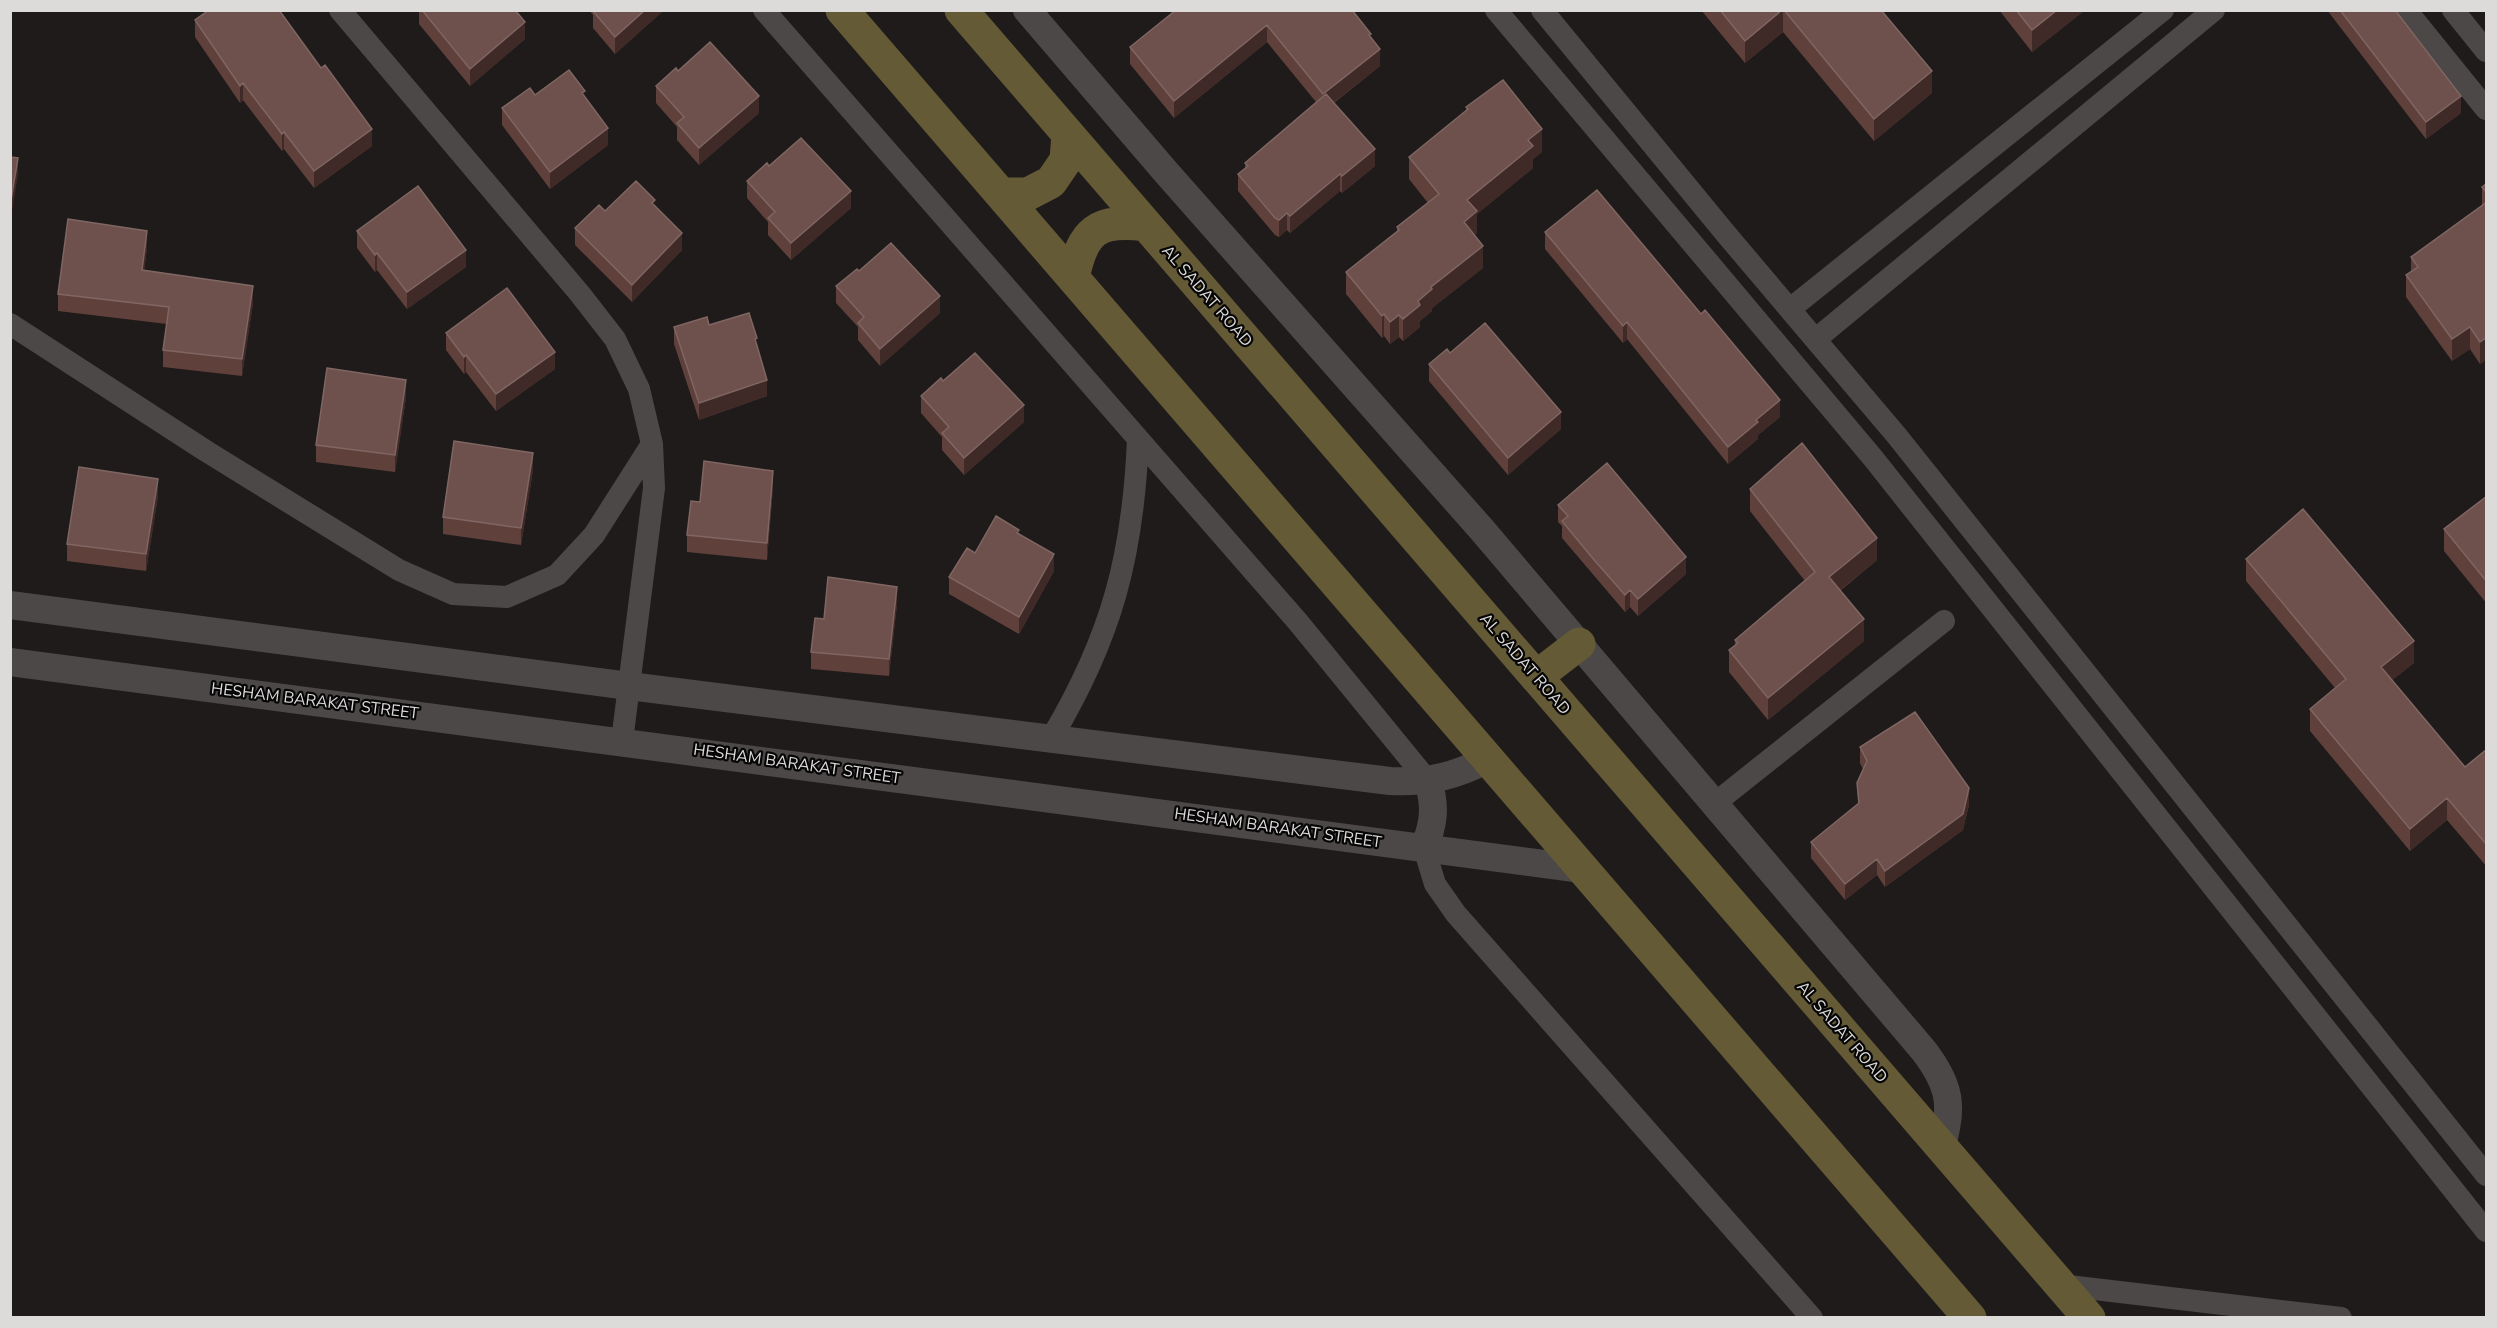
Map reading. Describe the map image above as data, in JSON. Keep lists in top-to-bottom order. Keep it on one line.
{"streets":{"main road":["AL SADAT ROAD"],"street":["HESHAM BARAKAT STREET"]}}
